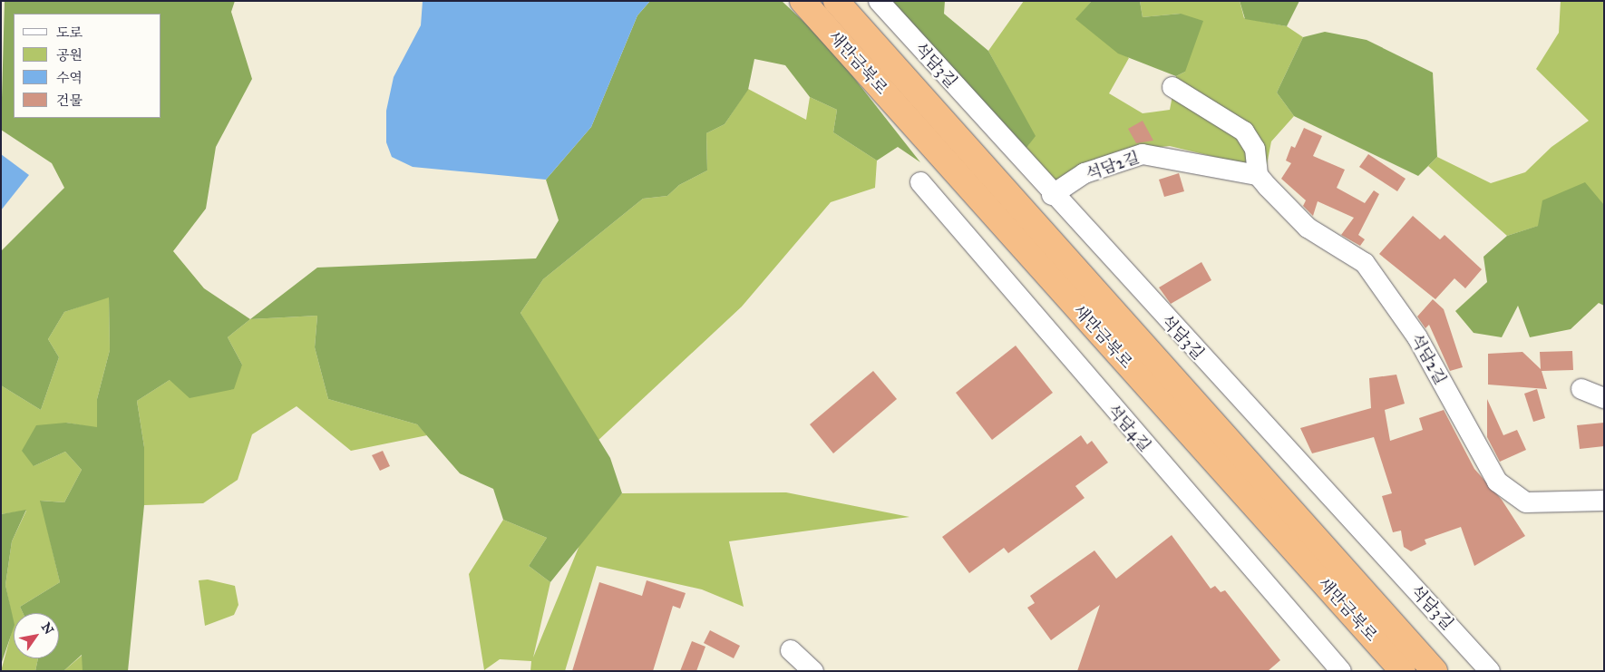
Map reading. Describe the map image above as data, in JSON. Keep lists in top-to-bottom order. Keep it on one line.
{"streets":{"highway":["새만금북로"],"street":["석담3길","석담2길","석담4길"]},"crossings":[["석담3길","석담2길"]],"legend":["도로","공원","수역","건물"],"north":"top right"}
